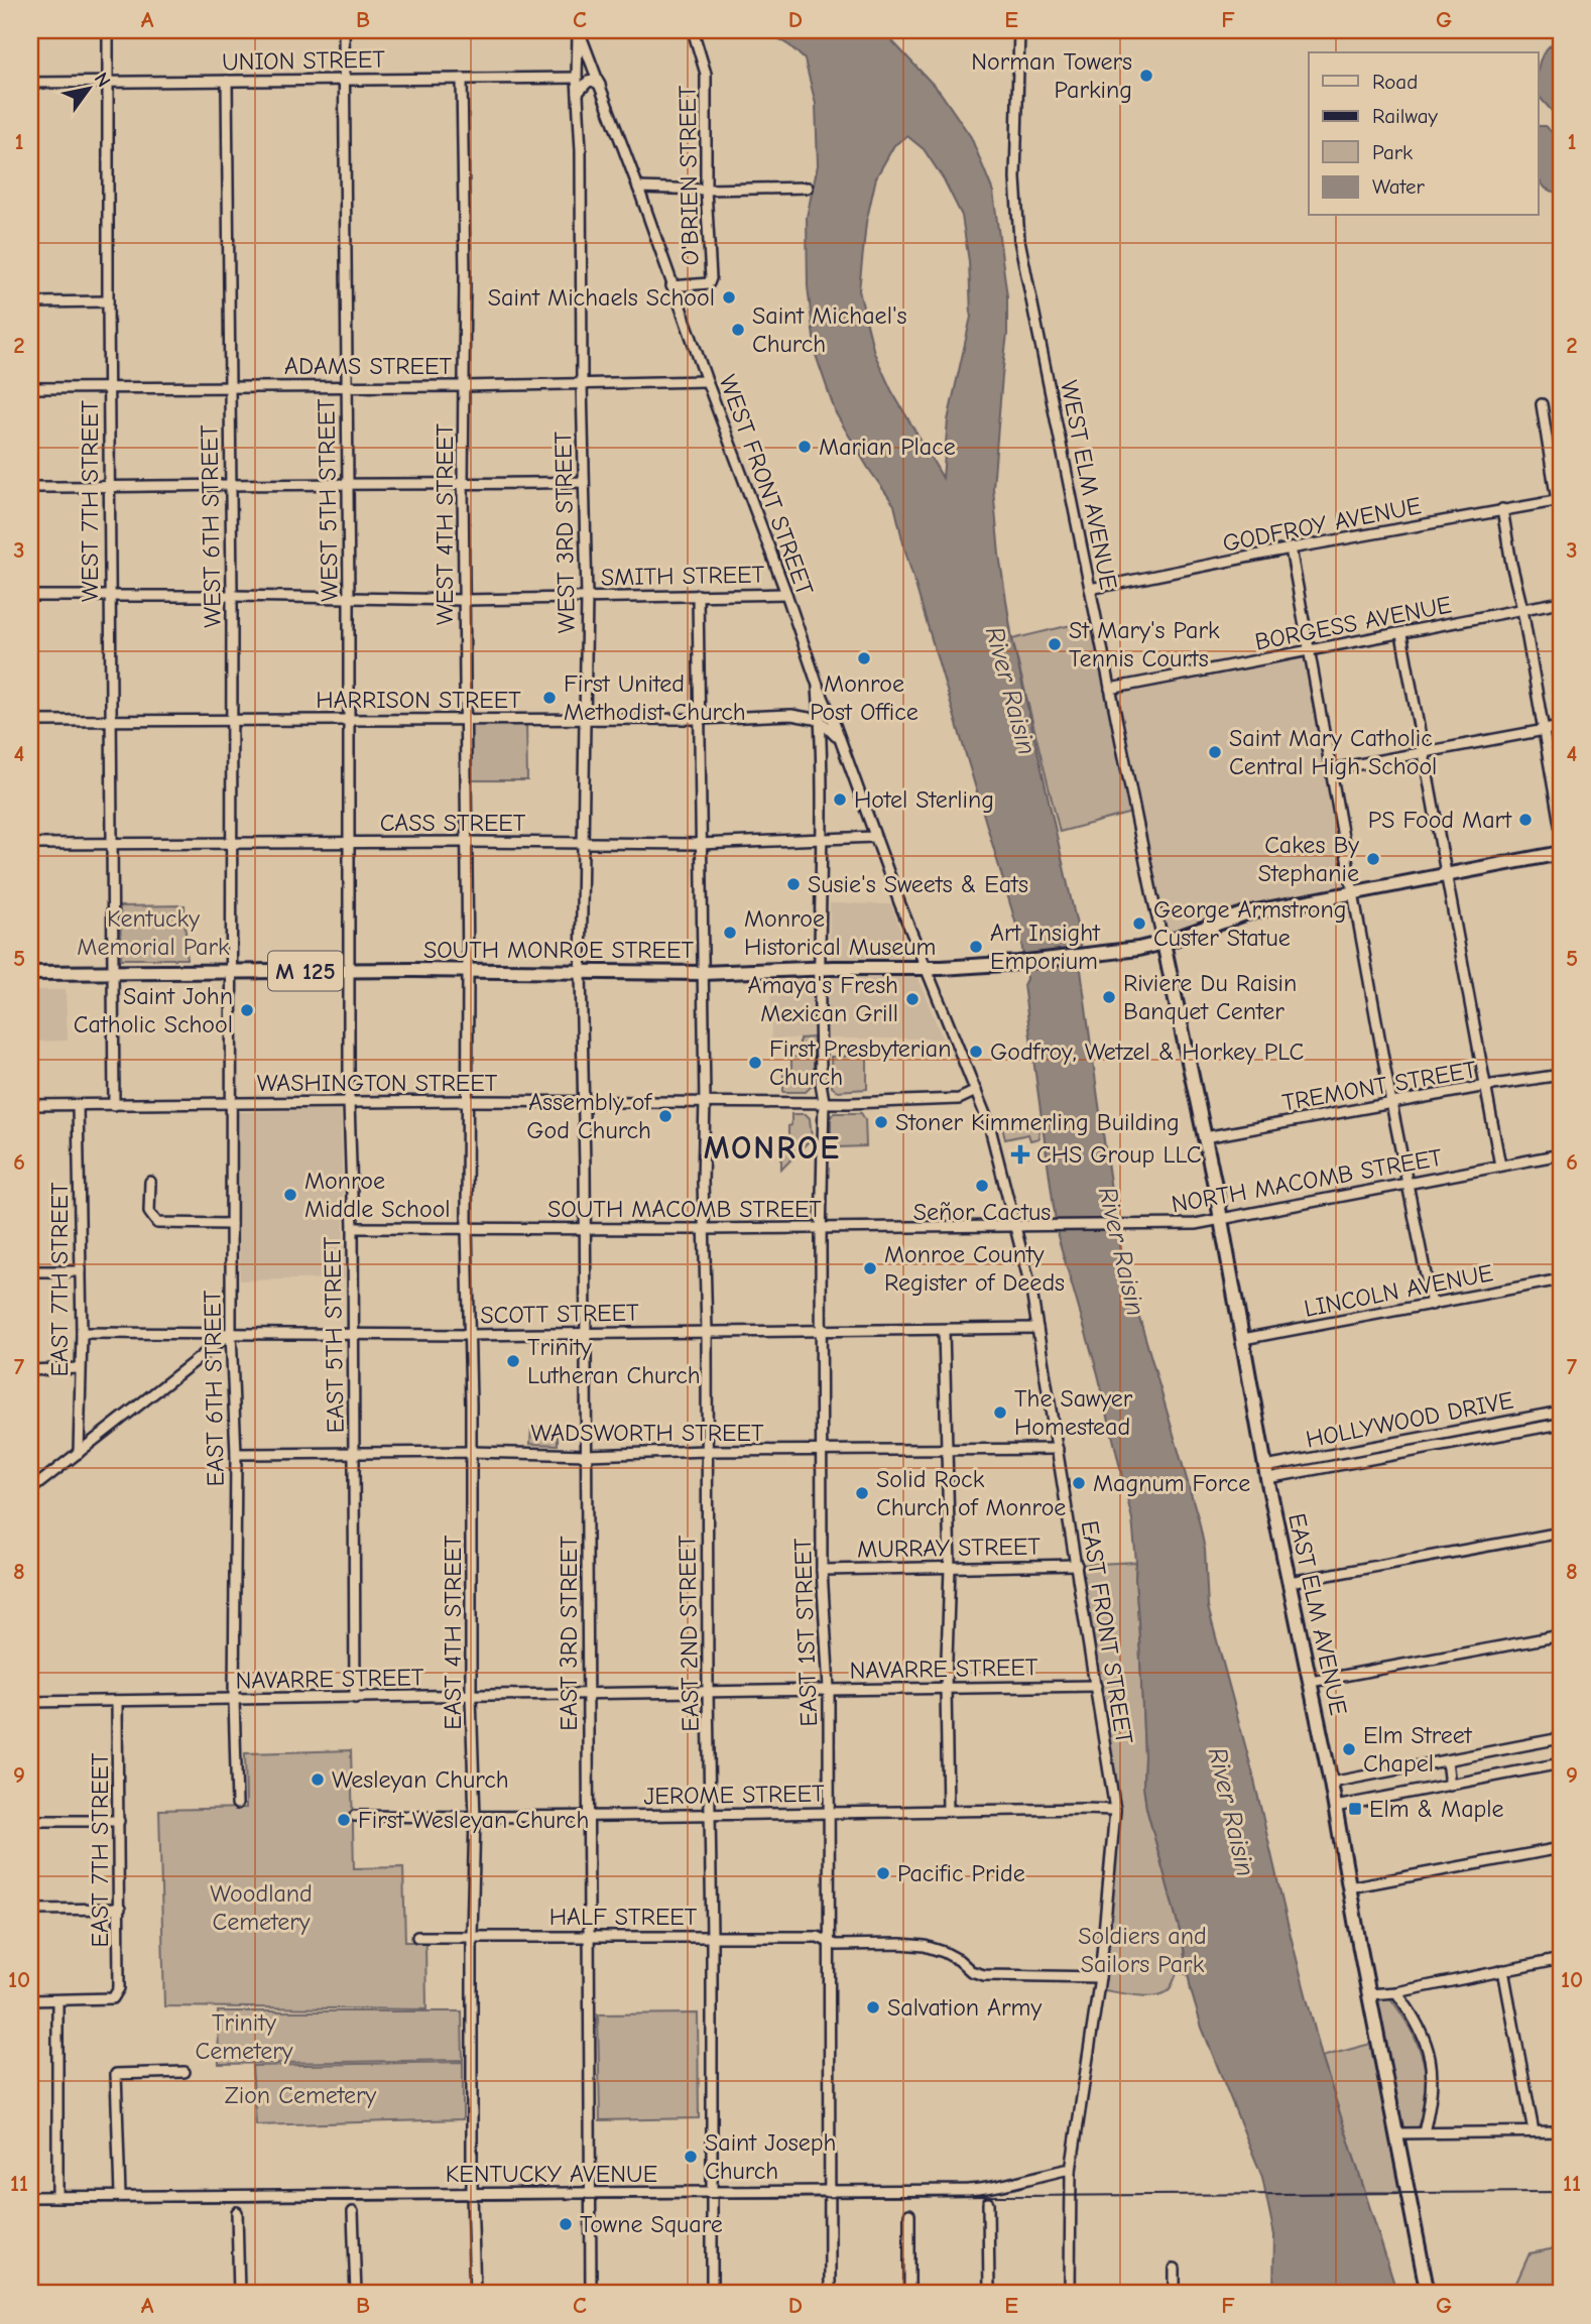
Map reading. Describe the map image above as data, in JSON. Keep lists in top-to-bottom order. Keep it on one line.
{"streets":{"main road":["SOUTH MONROE STREET","M 125","EAST ELM AVENUE"],"street":["UNION STREET","O'BRIEN STREET","ADAMS STREET","WEST FRONT STREET","WEST ELM AVENUE","WEST 5TH STREET","WEST 7TH STREET","WEST 4TH STREET","GODFROY AVENUE","WEST 6TH STREET","WEST 3RD STREET","SMITH STREET","BORGESS AVENUE","HARRISON STREET","CASS STREET","WASHINGTON STREET","TREMONT STREET","NORTH MACOMB STREET","SOUTH MACOMB STREET","EAST 7TH STREET","LINCOLN AVENUE","SCOTT STREET","EAST 5TH STREET","EAST 6TH STREET","HOLLYWOOD DRIVE","WADSWORTH STREET","MURRAY STREET","EAST 4TH STREET","EAST 1ST STREET","EAST FRONT STREET","EAST 3RD STREET","EAST 2ND STREET","NAVARRE STREET","JEROME STREET","HALF STREET","KENTUCKY AVENUE"]},"crossings":[["UNION STREET","WEST 5TH STREET"],["UNION STREET","WEST 7TH STREET"],["UNION STREET","WEST 4TH STREET"],["UNION STREET","WEST 6TH STREET"],["UNION STREET","WEST 3RD STREET"],["O'BRIEN STREET","WEST FRONT STREET"],["ADAMS STREET","WEST FRONT STREET"],["ADAMS STREET","WEST 5TH STREET"],["ADAMS STREET","WEST 7TH STREET"],["ADAMS STREET","WEST 4TH STREET"],["ADAMS STREET","WEST 6TH STREET"],["ADAMS STREET","WEST 3RD STREET"],["WEST FRONT STREET","WEST 3RD STREET"],["WEST FRONT STREET","SMITH STREET"],["WEST FRONT STREET","CASS STREET"],["WEST FRONT STREET","EAST 1ST STREET"],["WEST FRONT STREET","EAST FRONT STREET"],["WEST ELM AVENUE","GODFROY AVENUE"],["WEST ELM AVENUE","BORGESS AVENUE"],["WEST ELM AVENUE","SOUTH MONROE STREET"],["WEST ELM AVENUE","EAST ELM AVENUE"],["WEST 5TH STREET","SMITH STREET"],["WEST 5TH STREET","HARRISON STREET"],["WEST 5TH STREET","CASS STREET"],["WEST 5TH STREET","SOUTH MONROE STREET"],["WEST 5TH STREET","EAST 5TH STREET"],["WEST 7TH STREET","SMITH STREET"],["WEST 7TH STREET","HARRISON STREET"],["WEST 7TH STREET","CASS STREET"],["WEST 7TH STREET","SOUTH MONROE STREET"],["WEST 4TH STREET","SMITH STREET"],["WEST 4TH STREET","HARRISON STREET"],["WEST 4TH STREET","CASS STREET"],["WEST 4TH STREET","SOUTH MONROE STREET"],["WEST 4TH STREET","EAST 4TH STREET"],["WEST 6TH STREET","SMITH STREET"],["WEST 6TH STREET","HARRISON STREET"],["WEST 6TH STREET","CASS STREET"],["WEST 6TH STREET","SOUTH MONROE STREET"],["WEST 6TH STREET","EAST 6TH STREET"],["WEST 3RD STREET","SMITH STREET"],["WEST 3RD STREET","HARRISON STREET"],["WEST 3RD STREET","CASS STREET"],["WEST 3RD STREET","SOUTH MONROE STREET"],["WEST 3RD STREET","EAST 3RD STREET"],["SMITH STREET","EAST 2ND STREET"],["HARRISON STREET","EAST 1ST STREET"],["HARRISON STREET","EAST 2ND STREET"],["CASS STREET","EAST 1ST STREET"],["CASS STREET","EAST 2ND STREET"],["SOUTH MONROE STREET","EAST 5TH STREET"],["SOUTH MONROE STREET","EAST 6TH STREET"],["SOUTH MONROE STREET","EAST ELM AVENUE"],["SOUTH MONROE STREET","EAST 4TH STREET"],["SOUTH MONROE STREET","EAST 1ST STREET"],["SOUTH MONROE STREET","EAST FRONT STREET"],["SOUTH MONROE STREET","EAST 3RD STREET"],["SOUTH MONROE STREET","EAST 2ND STREET"],["WASHINGTON STREET","EAST 7TH STREET"],["WASHINGTON STREET","EAST 5TH STREET"],["WASHINGTON STREET","EAST 6TH STREET"],["WASHINGTON STREET","EAST 4TH STREET"],["WASHINGTON STREET","EAST 1ST STREET"],["WASHINGTON STREET","EAST FRONT STREET"],["WASHINGTON STREET","EAST 3RD STREET"],["WASHINGTON STREET","EAST 2ND STREET"],["TREMONT STREET","EAST ELM AVENUE"],["NORTH MACOMB STREET","SOUTH MACOMB STREET"],["NORTH MACOMB STREET","EAST ELM AVENUE"],["NORTH MACOMB STREET","EAST FRONT STREET"],["SOUTH MACOMB STREET","EAST 5TH STREET"],["SOUTH MACOMB STREET","EAST 4TH STREET"],["SOUTH MACOMB STREET","EAST 1ST STREET"],["SOUTH MACOMB STREET","EAST FRONT STREET"],["SOUTH MACOMB STREET","EAST 3RD STREET"],["SOUTH MACOMB STREET","EAST 2ND STREET"],["EAST 7TH STREET","SCOTT STREET"],["EAST 7TH STREET","NAVARRE STREET"],["LINCOLN AVENUE","EAST ELM AVENUE"],["SCOTT STREET","EAST 5TH STREET"],["SCOTT STREET","EAST 6TH STREET"],["SCOTT STREET","EAST 4TH STREET"],["SCOTT STREET","EAST 1ST STREET"],["SCOTT STREET","EAST FRONT STREET"],["SCOTT STREET","EAST 3RD STREET"],["SCOTT STREET","EAST 2ND STREET"],["EAST 5TH STREET","WADSWORTH STREET"],["EAST 5TH STREET","NAVARRE STREET"],["EAST 6TH STREET","WADSWORTH STREET"],["EAST 6TH STREET","NAVARRE STREET"],["HOLLYWOOD DRIVE","EAST ELM AVENUE"],["WADSWORTH STREET","EAST 4TH STREET"],["WADSWORTH STREET","EAST 1ST STREET"],["WADSWORTH STREET","EAST FRONT STREET"],["WADSWORTH STREET","EAST 3RD STREET"],["WADSWORTH STREET","EAST 2ND STREET"],["MURRAY STREET","EAST 1ST STREET"],["MURRAY STREET","EAST FRONT STREET"],["EAST 4TH STREET","NAVARRE STREET"],["EAST 4TH STREET","JEROME STREET"],["EAST 4TH STREET","HALF STREET"],["EAST 4TH STREET","KENTUCKY AVENUE"],["EAST 1ST STREET","NAVARRE STREET"],["EAST 1ST STREET","JEROME STREET"],["EAST 1ST STREET","HALF STREET"],["EAST 1ST STREET","KENTUCKY AVENUE"],["EAST FRONT STREET","NAVARRE STREET"],["EAST FRONT STREET","JEROME STREET"],["EAST FRONT STREET","HALF STREET"],["EAST FRONT STREET","KENTUCKY AVENUE"],["EAST 3RD STREET","NAVARRE STREET"],["EAST 3RD STREET","JEROME STREET"],["EAST 3RD STREET","HALF STREET"],["EAST 3RD STREET","KENTUCKY AVENUE"],["EAST 2ND STREET","NAVARRE STREET"],["EAST 2ND STREET","JEROME STREET"],["EAST 2ND STREET","HALF STREET"],["EAST 2ND STREET","KENTUCKY AVENUE"]],"districts":["MONROE"],"water":["River Raisin"],"parks":["Kentucky Memorial Park","Woodland Cemetery","Soldiers and Sailors Park","Trinity Cemetery","Zion Cemetery"],"places":{"other":["Norman Towers Parking","Saint Michaels School","Saint Michael's Church","Marian Place","St Mary's Park Tennis Courts","Monroe Post Office","First United Methodist Church","Saint Mary Catholic Central High School","Hotel Sterling","PS Food Mart","Cakes By Stephanie","Susie's Sweets & Eats","George Armstrong Custer Statue","Monroe Historical Museum","Art Insight Emporium","Riviere Du Raisin Banquet Center","Amaya's Fresh Mexican Grill","Saint John Catholic School","Godfroy, Wetzel & Horkey PLC","First Presbyterian Church","Assembly of God Church","Stoner Kimmerling Building","Señor Cactus","Monroe Middle School","Monroe County Register of Deeds","Trinity Lutheran Church","The Sawyer Homestead","Magnum Force","Solid Rock Church of Monroe","Elm Street Chapel","Wesleyan Church","First Wesleyan Church","Pacific Pride","Salvation Army","Saint Joseph Church","Towne Square"],"health":["CHS Group LLC"],"transit":["Elm & Maple"]},"legend":["Road","Railway","Park","Water"],"north":"top right","grid":{"columns":["A","B","C","D","E","F","G"],"rows":["1","2","3","4","5","6","7","8","9","10","11"]}}
